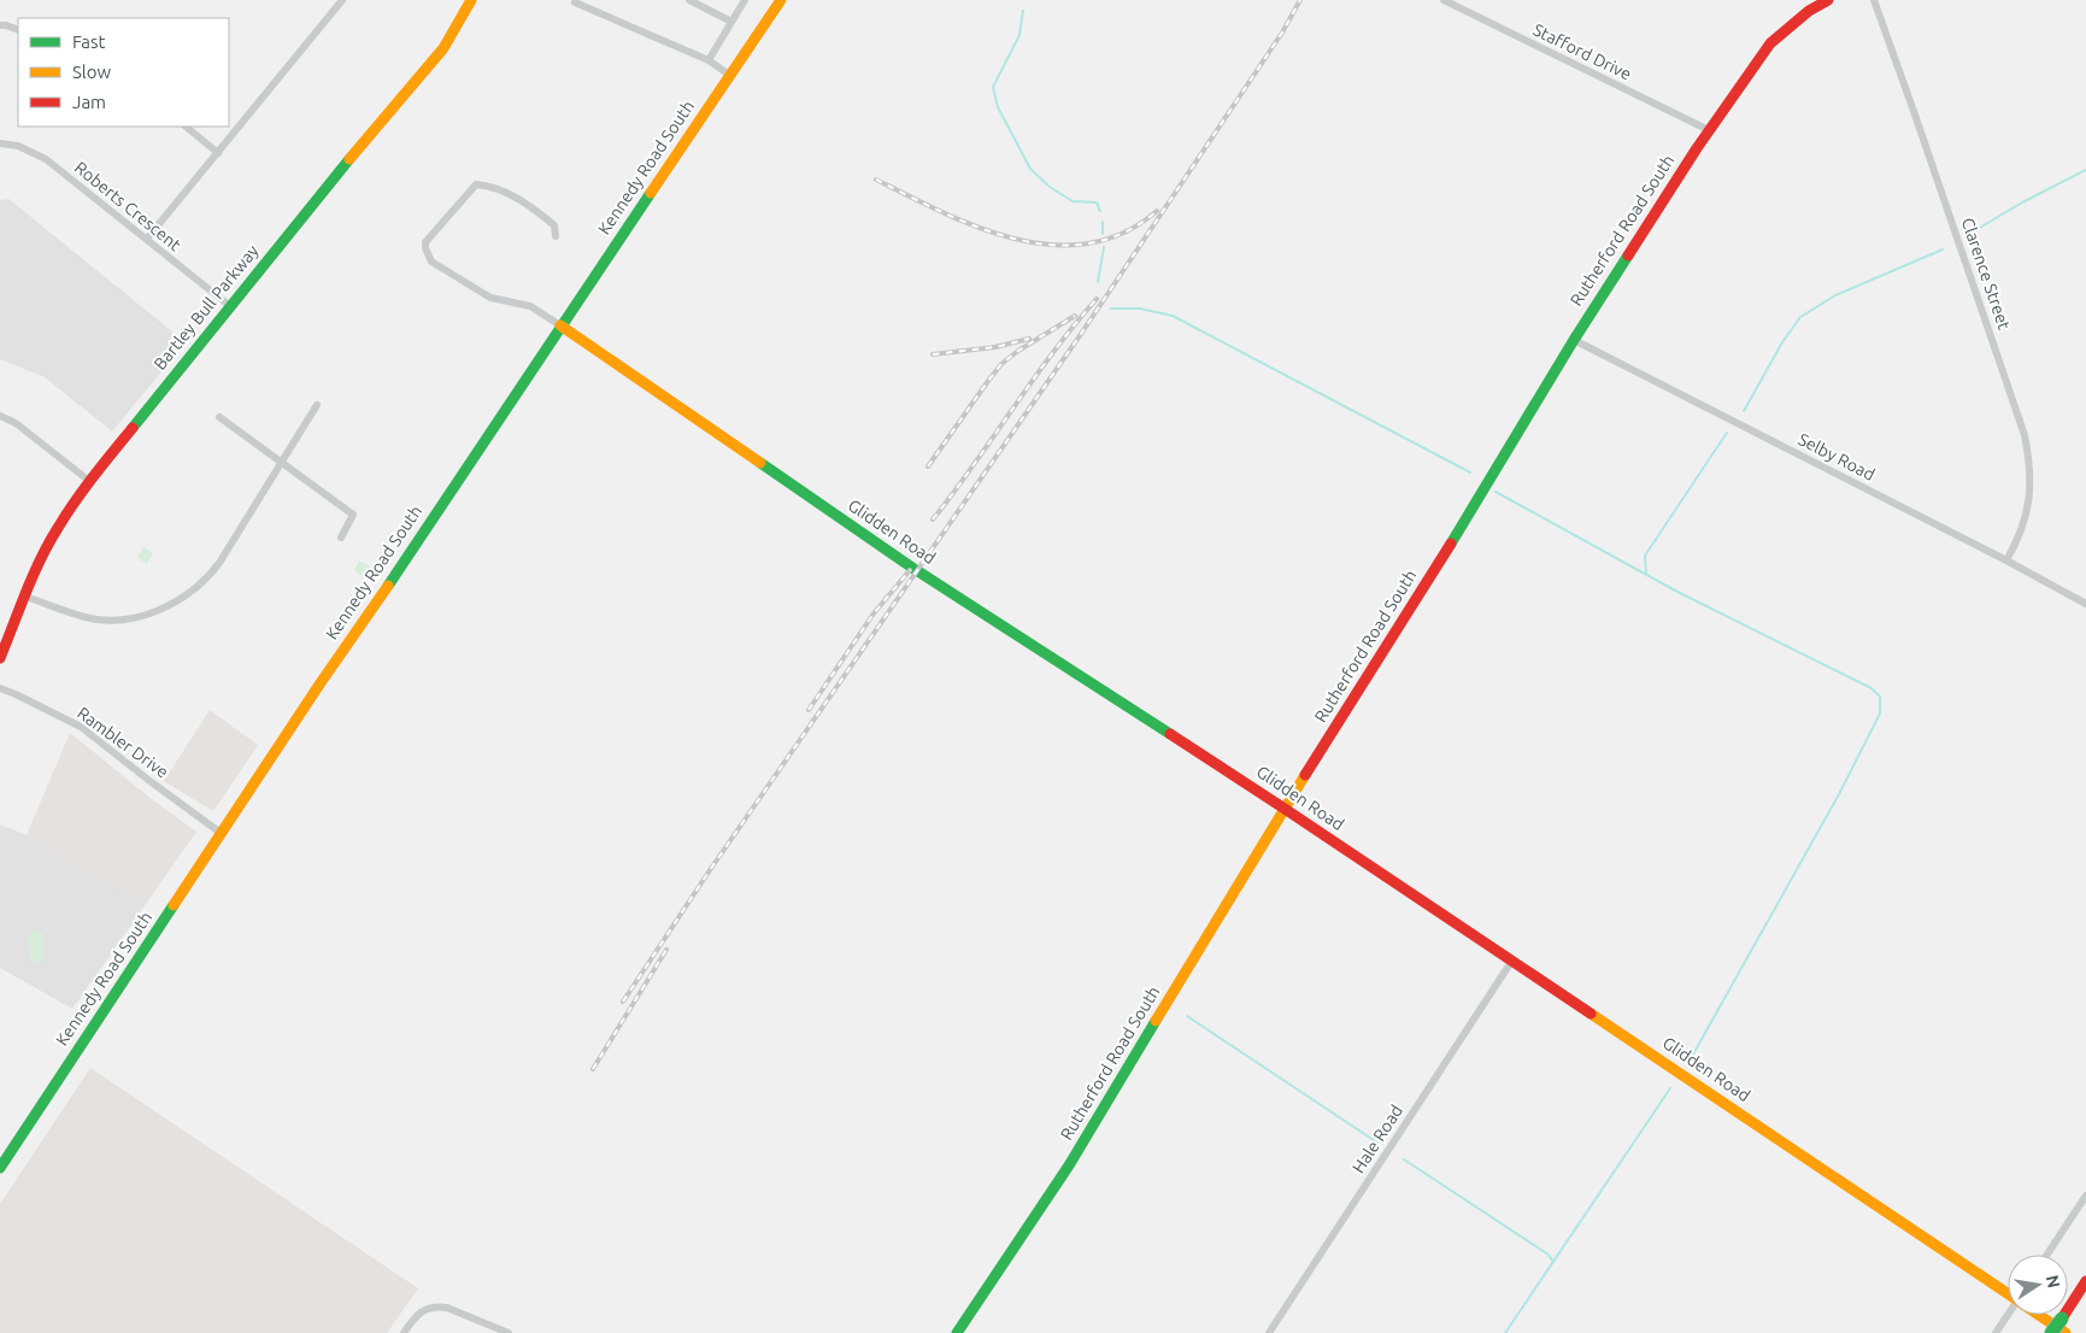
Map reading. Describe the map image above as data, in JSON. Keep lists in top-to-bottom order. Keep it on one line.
{"streets":{"main road":["Kennedy Road South","Rutherford Road South","Bartley Bull Parkway","Glidden Road"],"street":["Stafford Drive","Roberts Crescent","Clarence Street","Selby Road","Rambler Drive","Hale Road"]},"crossings":[["Stafford Drive","Rutherford Road South"],["Kennedy Road South","Glidden Road"],["Kennedy Road South","Rambler Drive"],["Roberts Crescent","Bartley Bull Parkway"],["Rutherford Road South","Selby Road"],["Rutherford Road South","Glidden Road"],["Clarence Street","Selby Road"],["Glidden Road","Hale Road"]],"legend":["Fast","Slow","Jam"],"north":"right"}
